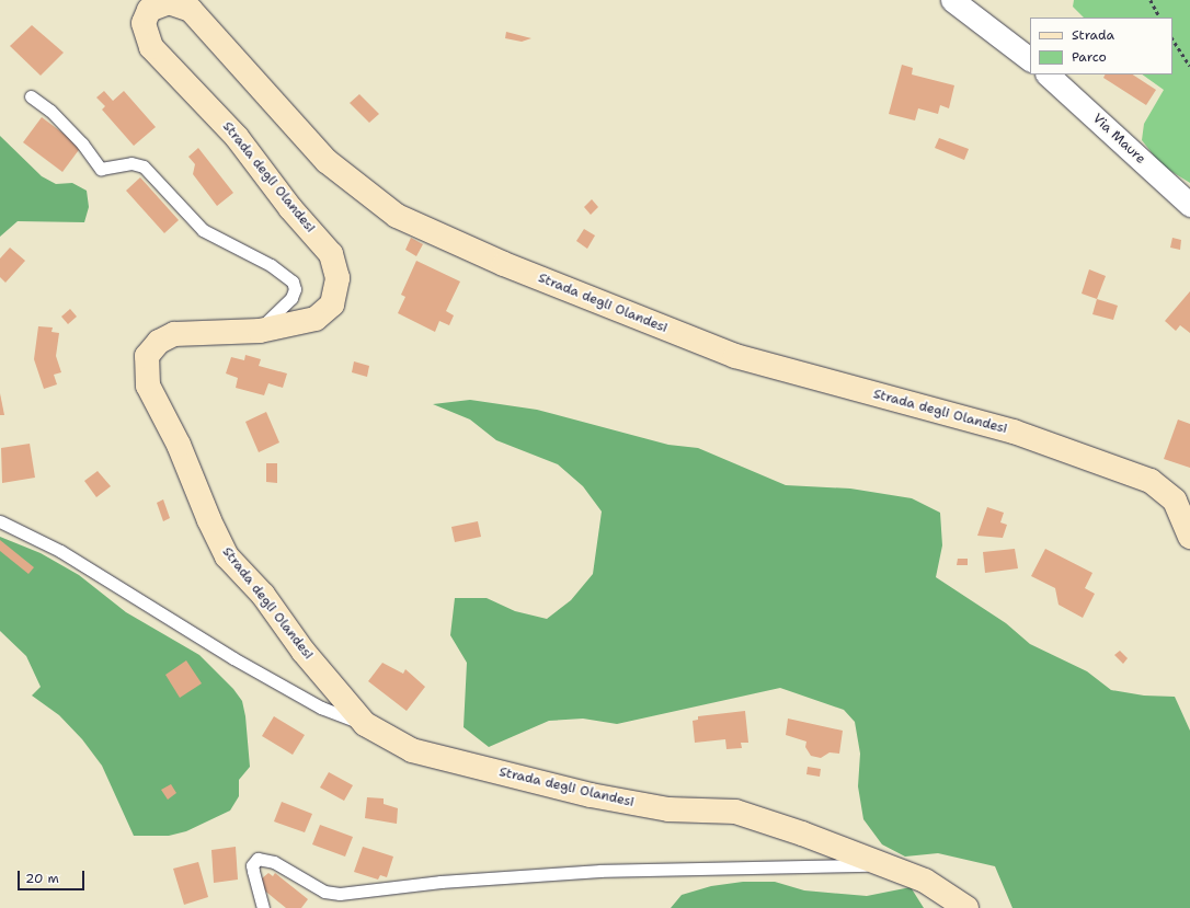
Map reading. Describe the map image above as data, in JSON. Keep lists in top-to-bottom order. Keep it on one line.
{"streets":{"main road":["Strada degli Olandesi"],"street":["Via Maure"]},"legend":["Strada","Parco"],"scale_bar":"20 m"}
